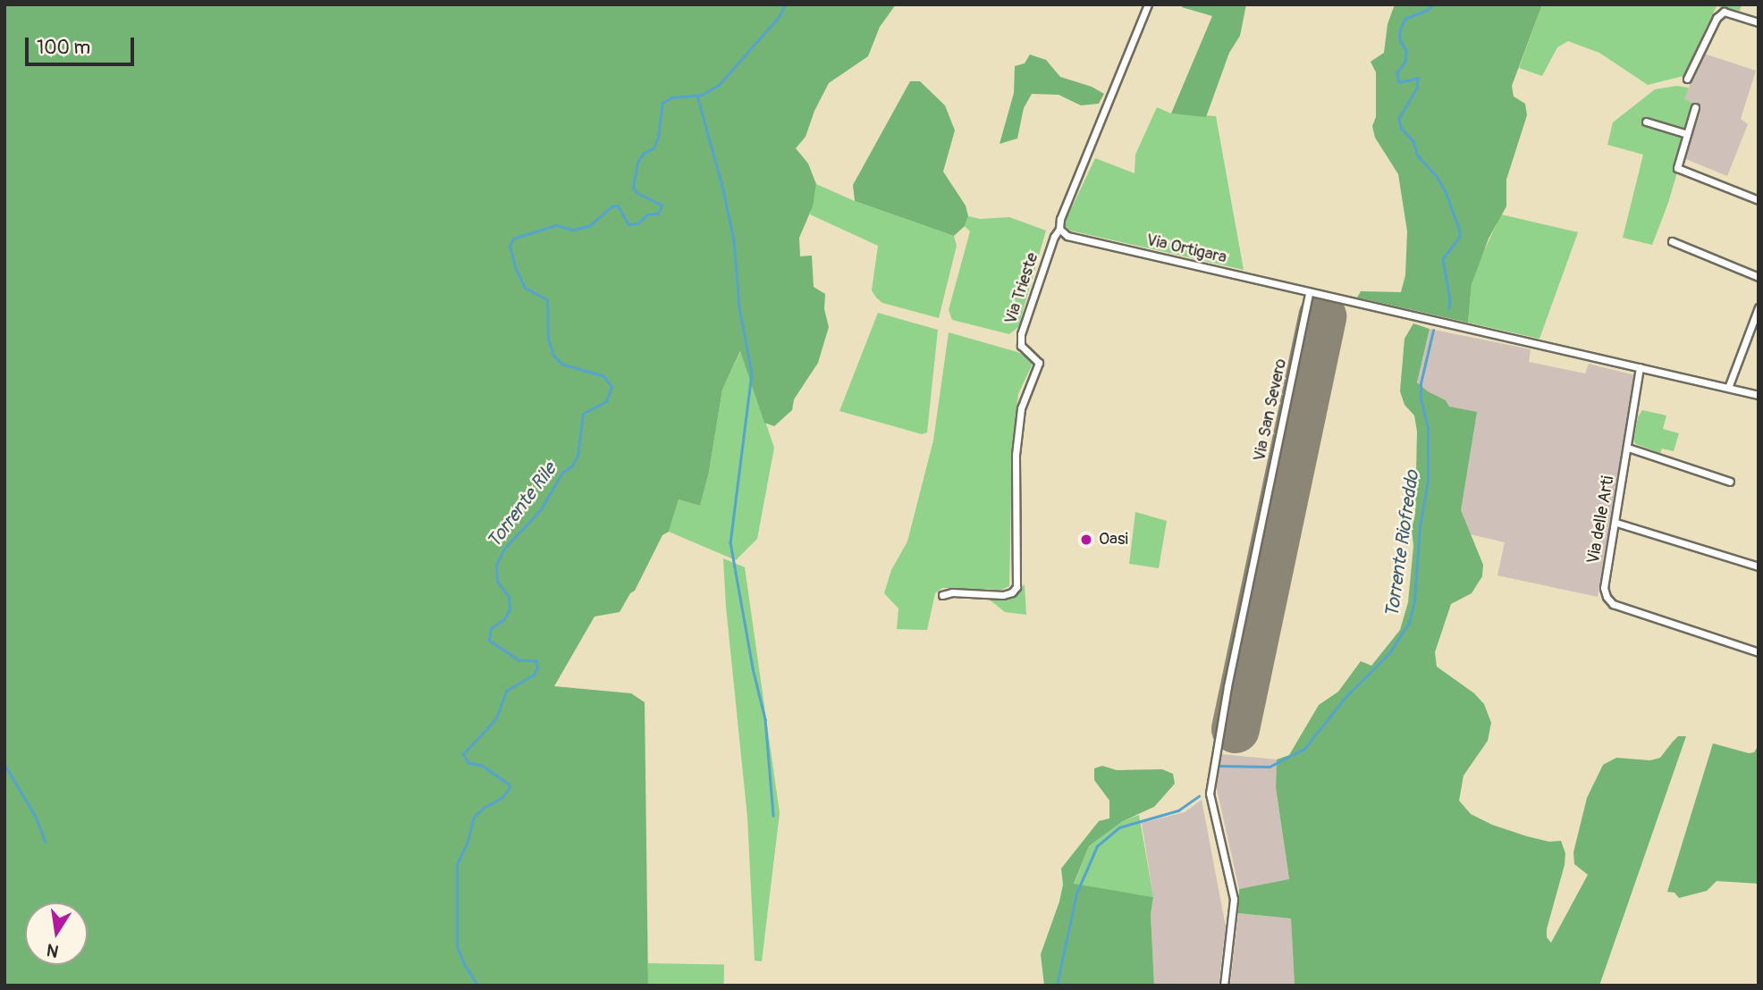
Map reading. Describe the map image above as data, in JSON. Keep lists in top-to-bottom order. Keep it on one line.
{"streets":{"street":["Via Ortigara","Via Trieste","Via San Severo","Via delle Arti"]},"crossings":[["Via Ortigara","Via Trieste"],["Via Ortigara","Via San Severo"]],"water":["Torrente Rile","Torrente Riofreddo"],"places":["Oasi"],"scale_bar":"100 m","north":"bottom"}
